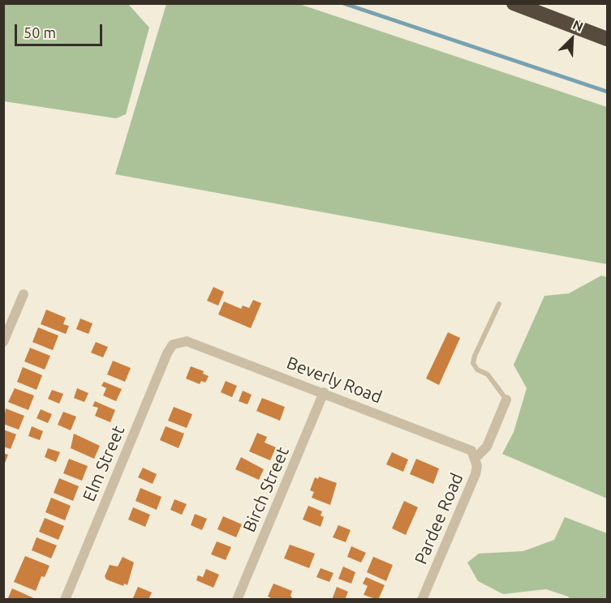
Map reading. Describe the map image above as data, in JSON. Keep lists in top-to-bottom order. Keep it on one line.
{"streets":{"street":["Beverly Road","Elm Street","Birch Street","Pardee Road"]},"crossings":[["Beverly Road","Elm Street"],["Beverly Road","Birch Street"],["Beverly Road","Pardee Road"]],"scale_bar":"50 m","north":"top right"}
